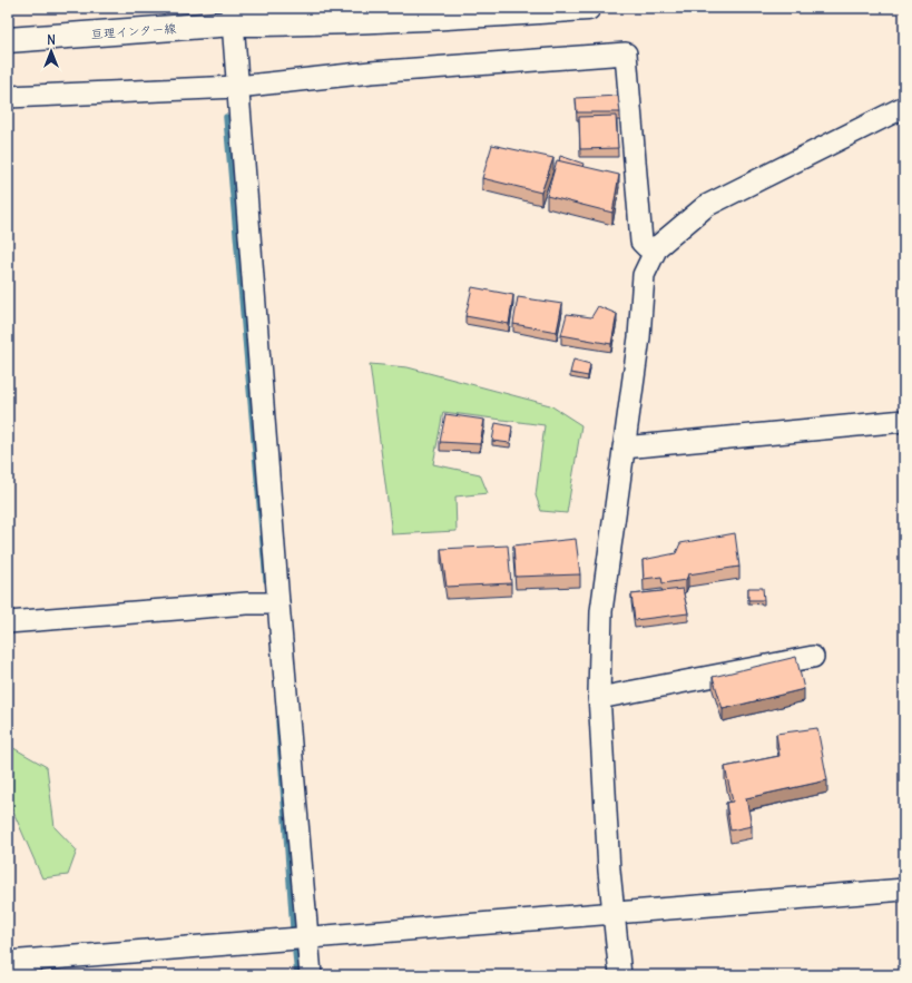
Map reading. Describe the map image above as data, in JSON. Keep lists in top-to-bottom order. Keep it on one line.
{"streets":{"main road":["亘理インター線"]},"north":"top"}
